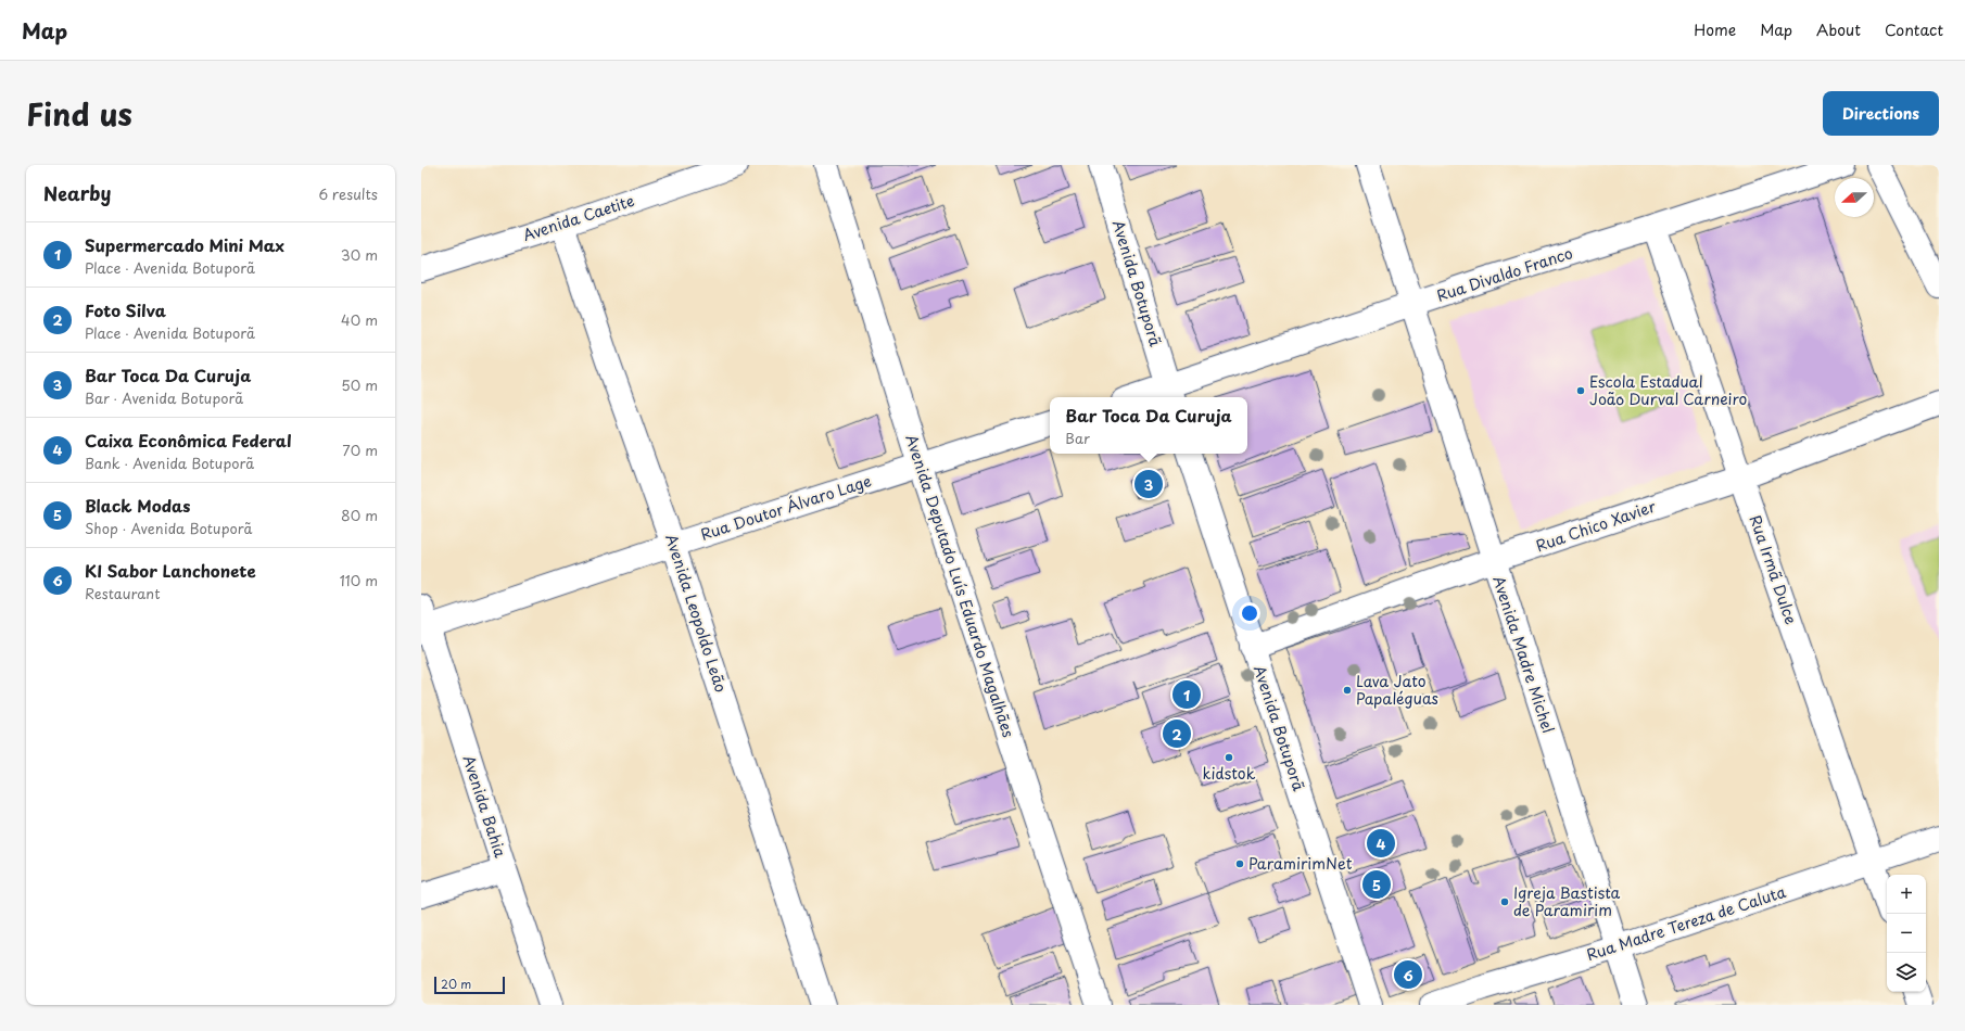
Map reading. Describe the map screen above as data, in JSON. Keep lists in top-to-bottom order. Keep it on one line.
{"streets":{"street":["Avenida Caetite","Rua Divaldo Franco","Avenida Botuporã","Rua Doutor Álvaro Lage","Rua Chico Xavier","Rua Irmã Dulce","Avenida Deputado Luís Eduardo Magalhães","Avenida Leopoldo Leão","Avenida Madre Michel","Avenida Bahia","Rua Madre Tereza de Caluta"]},"crossings":[["Avenida Caetite","Avenida Leopoldo Leão"],["Rua Divaldo Franco","Avenida Botuporã"],["Rua Divaldo Franco","Rua Irmã Dulce"],["Rua Divaldo Franco","Avenida Madre Michel"],["Avenida Botuporã","Rua Chico Xavier"],["Rua Doutor Álvaro Lage","Avenida Deputado Luís Eduardo Magalhães"],["Rua Doutor Álvaro Lage","Avenida Leopoldo Leão"],["Rua Doutor Álvaro Lage","Avenida Bahia"],["Rua Chico Xavier","Rua Irmã Dulce"],["Rua Chico Xavier","Avenida Madre Michel"],["Rua Irmã Dulce","Rua Madre Tereza de Caluta"],["Avenida Madre Michel","Rua Madre Tereza de Caluta"]],"places":["Escola Estadual João Durval Carneiro","Lava Jato Papaléguas","kidstok","ParamirimNet","Igreja Bastista de Paramirim"],"scale_bar":"20 m","north":"left","page":{"header":"Map","nav":["Home","Map","About","Contact"],"title":"Find us","buttons":"Directions","heading":["Nearby","6 results"],"list":[{"mark":"1","name":"Supermercado Mini Max","note":"Place · Avenida Botuporã","value":"30 m"},{"mark":"2","name":"Foto Silva","note":"Place · Avenida Botuporã","value":"40 m"},{"mark":"3","name":"Bar Toca Da Curuja","note":"Bar · Avenida Botuporã","value":"50 m"},{"mark":"4","name":"Caixa Econômica Federal","note":"Bank · Avenida Botuporã","value":"70 m"},{"mark":"5","name":"Black Modas","note":"Shop · Avenida Botuporã","value":"80 m"},{"mark":"6","name":"KI Sabor Lanchonete","note":"Restaurant","value":"110 m"}],"popup":["Bar Toca Da Curuja","Bar"],"pins":["3","1","2","4","5","6"],"map_buttons":["+","−"],"scale":"20 m"}}
